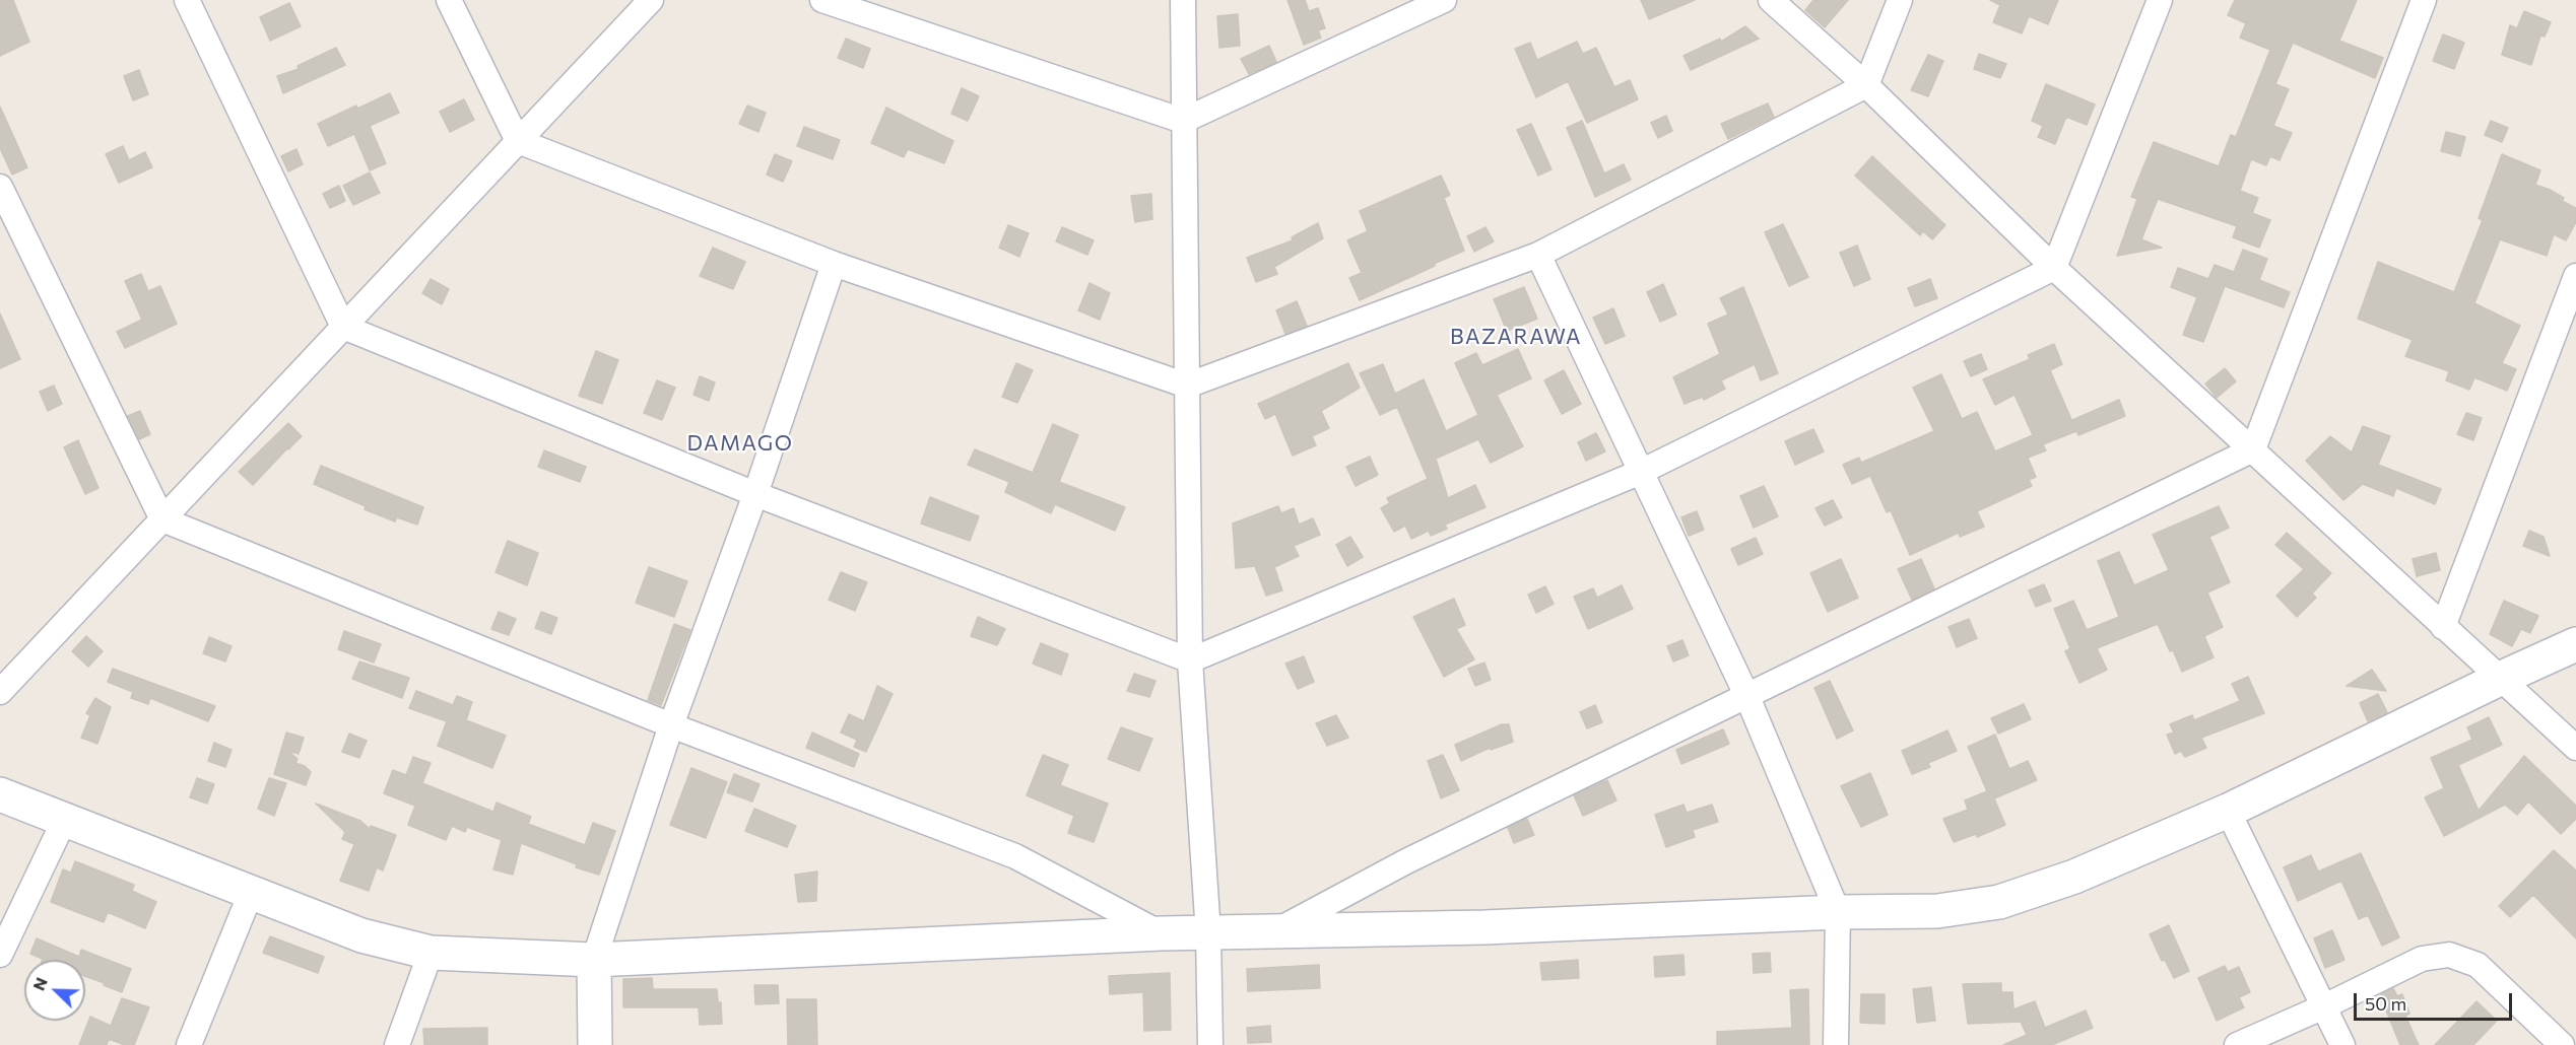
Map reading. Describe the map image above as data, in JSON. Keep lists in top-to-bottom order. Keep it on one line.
{"districts":["BAZARAWA","DAMAGO"],"scale_bar":"50 m","north":"top left"}
